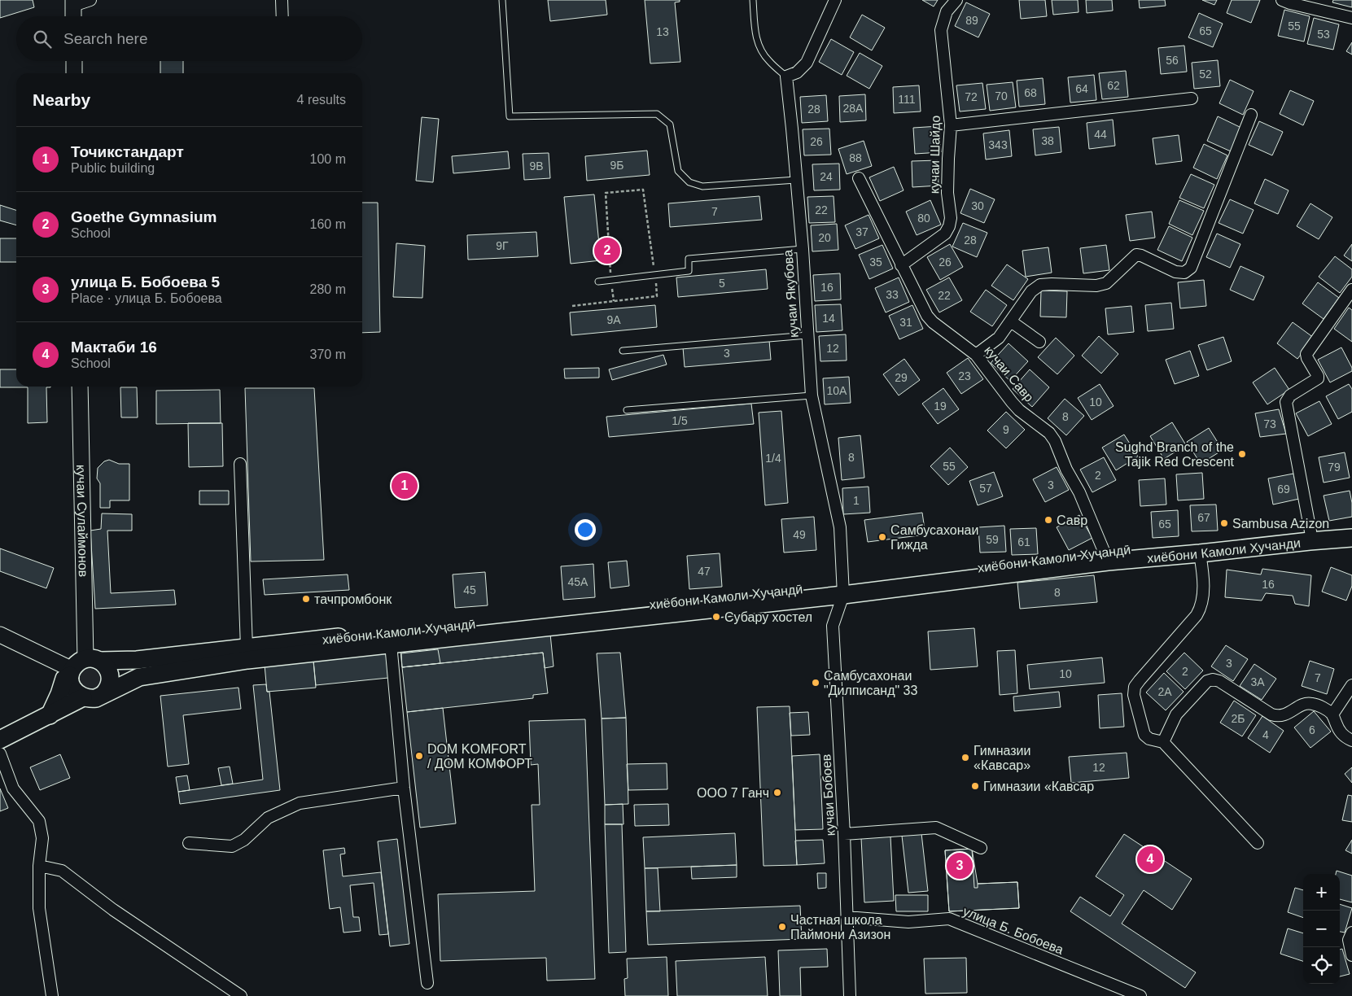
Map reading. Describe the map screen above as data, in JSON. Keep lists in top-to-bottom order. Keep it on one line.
{"streets":{"main road":["кучаи Сулаймонов","хиёбони Камоли Хучанди","хиёбони Камоли Хуҷандӣ"],"street":["кучаи Шайдо","кучаи Якубова","кучаи Савр","кучаи Бобоев","улица Б. Бобоева"]},"crossings":[["кучаи Шайдо","кучаи Савр"],["кучаи Якубова","хиёбони Камоли Хучанди"],["кучаи Якубова","хиёбони Камоли Хуҷандӣ"],["кучаи Якубова","кучаи Бобоев"],["кучаи Савр","хиёбони Камоли Хуҷандӣ"],["кучаи Сулаймонов","хиёбони Камоли Хуҷандӣ"],["хиёбони Камоли Хучанди","хиёбони Камоли Хуҷандӣ"],["хиёбони Камоли Хучанди","кучаи Бобоев"],["хиёбони Камоли Хуҷандӣ","кучаи Бобоев"],["кучаи Бобоев","улица Б. Бобоева"]],"places":["Sughd Branch of the Tajik Red Crescent","Савр","Sambusa Azizon","Самбусахонаи Гижда","тачпромбонк","Субару хостел","Самбусахонаи \"Дилписанд\" 33","DOM KOMFORT / ДОМ КОМФОРТ","Гимназии «Кавсар»","Гимназии «Кавсар","ООО 7 Ганч","Частная школа Паймони Азизон"],"house_numbers":["89","55","65","13","53","56","52","62","64","68","70","72","111","28А","28","44","38","26","343","88","9Б","9В","24","30","22","7","80","37","20","28","9Г","35","26","5","16","33","22","14","9А","31","12","3","23","29","10А","10","19","8","1/5","73","9","8","1/4","55","79","2","3","57","69","1","67","65","49","59","61","47","45А","16","45","8","3","2","10","7","3А","2А","2Б","6","4","12"],"page":{"search":"Search here","heading":["Nearby","4 results"],"list":[{"mark":"1","name":"Точикстандарт","note":"Public building","value":"100 m"},{"mark":"2","name":"Goethe Gymnasium","note":"School","value":"160 m"},{"mark":"3","name":"улица Б. Бобоева 5","note":"Place · улица Б. Бобоева","value":"280 m"},{"mark":"4","name":"Мактаби 16","note":"School","value":"370 m"}],"pins":["2","1","4","3"],"map_buttons":["+","−"]}}
